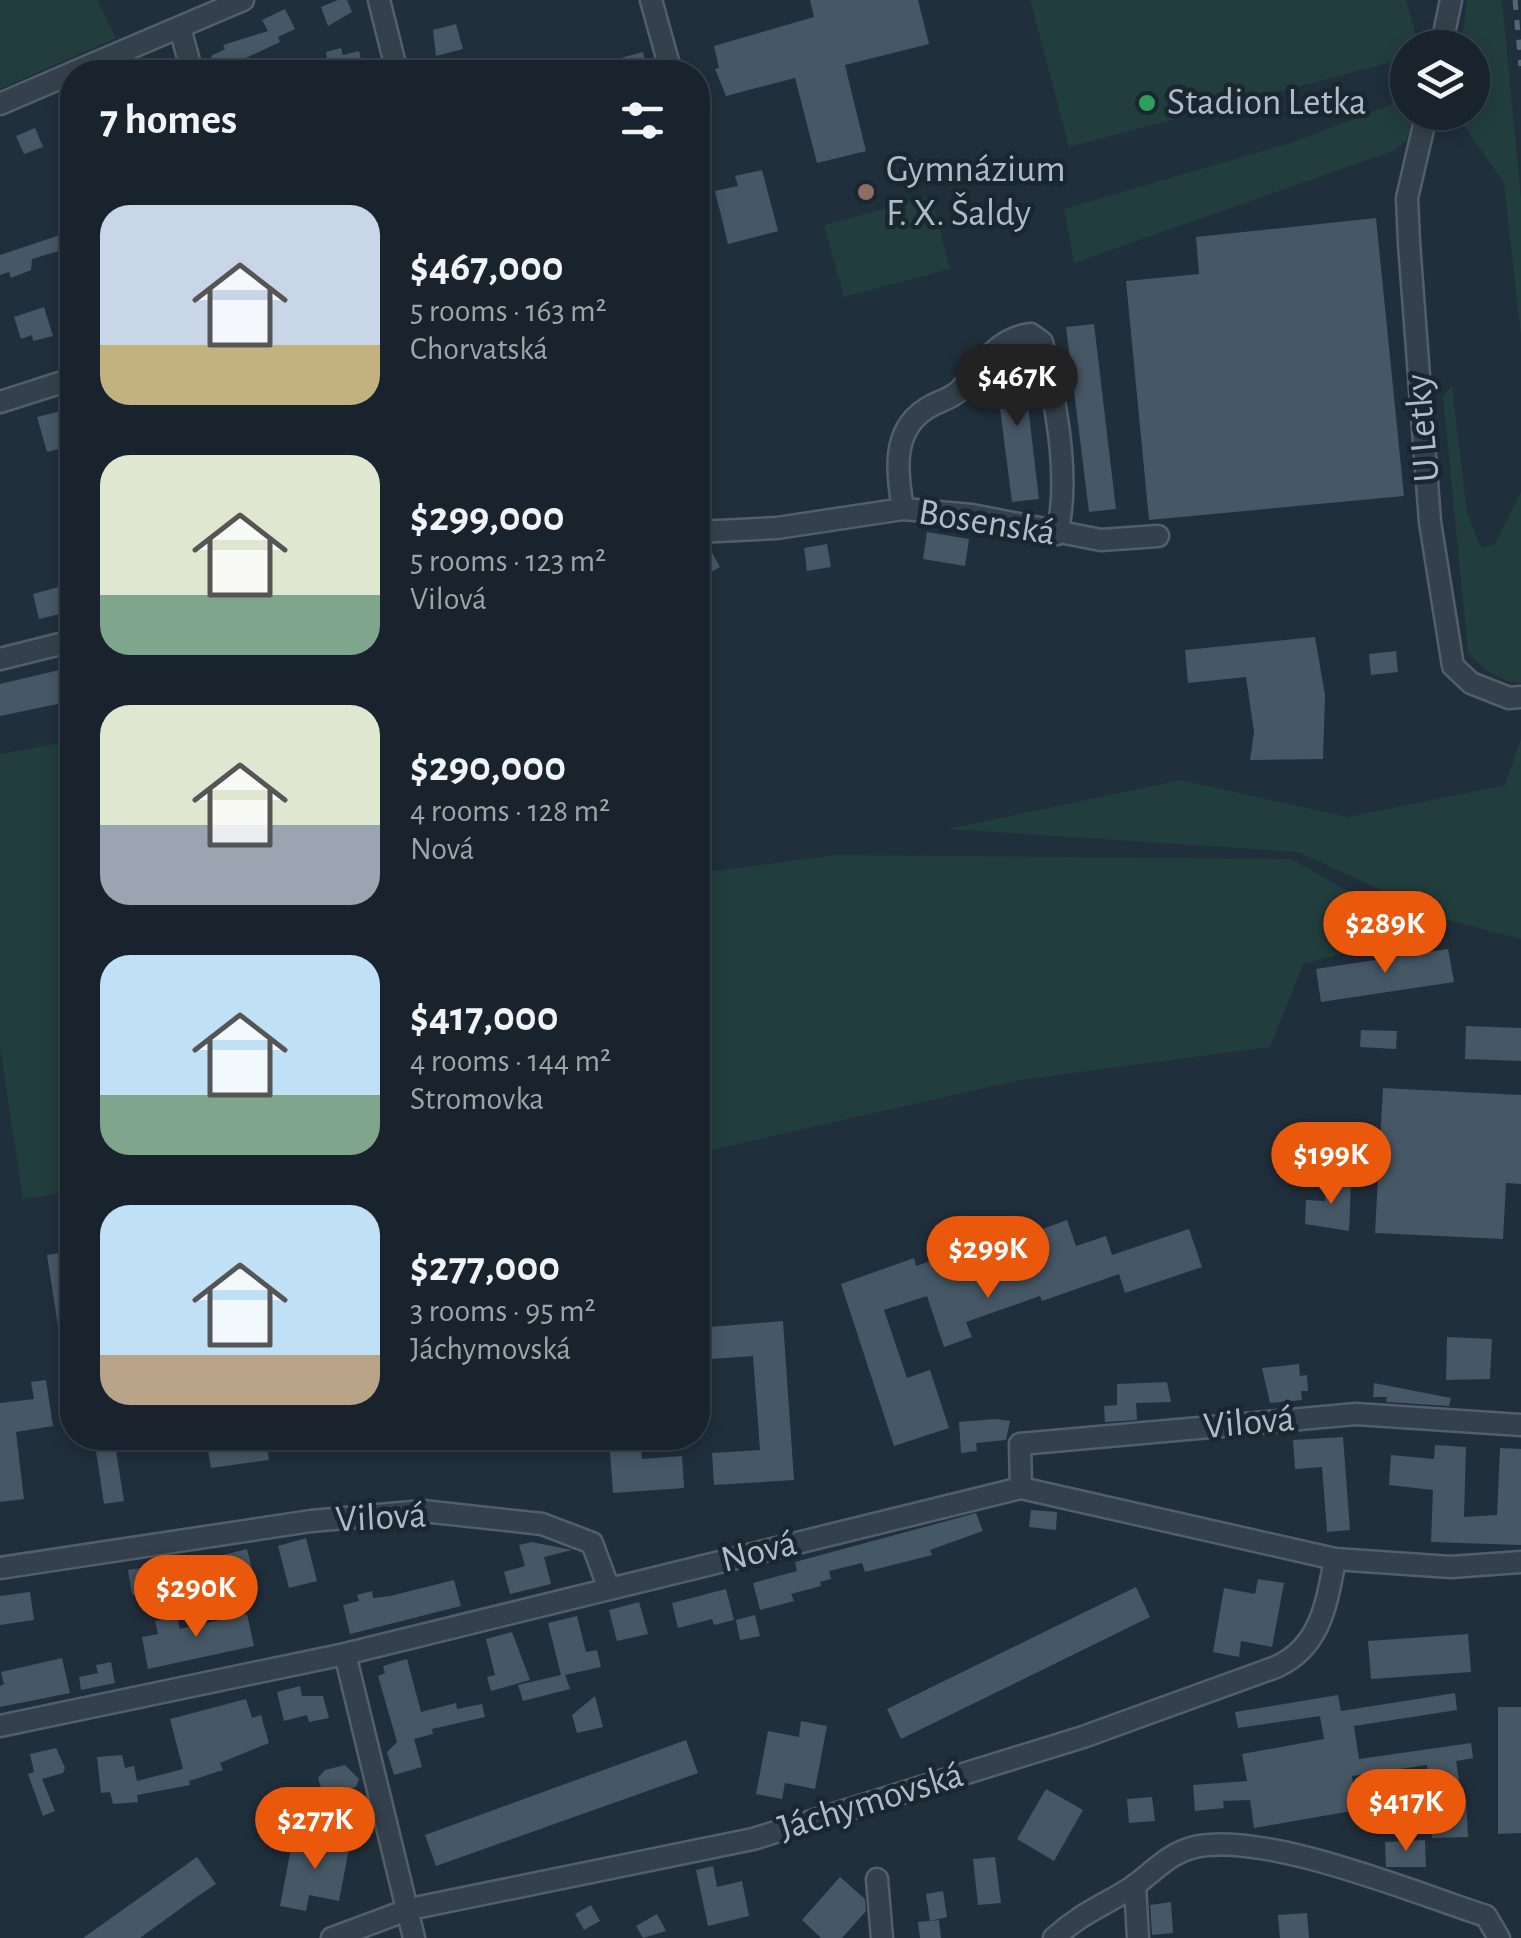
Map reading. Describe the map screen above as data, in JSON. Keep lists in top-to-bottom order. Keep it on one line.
{"streets":{"street":["U Letky","Bosenská","Vilová","Nová","Jáchymovská"]},"crossings":[["Vilová","Nová"],["Nová","Jáchymovská"]],"places":["Stadion Letka","Gymnázium F. X. Šaldy"],"page":{"heading":"7 homes","list":[{"name":"$467,000","note":"5 rooms · 163 m² · Chorvatská"},{"name":"$299,000","note":"5 rooms · 123 m² · Vilová"},{"name":"$290,000","note":"4 rooms · 128 m² · Nová"},{"name":"$417,000","note":"4 rooms · 144 m² · Stromovka"},{"name":"$277,000","note":"3 rooms · 95 m² · Jáchymovská"}],"price":["$467K","$289K","$199K","$299K","$290K","$417K","$277K"]}}
